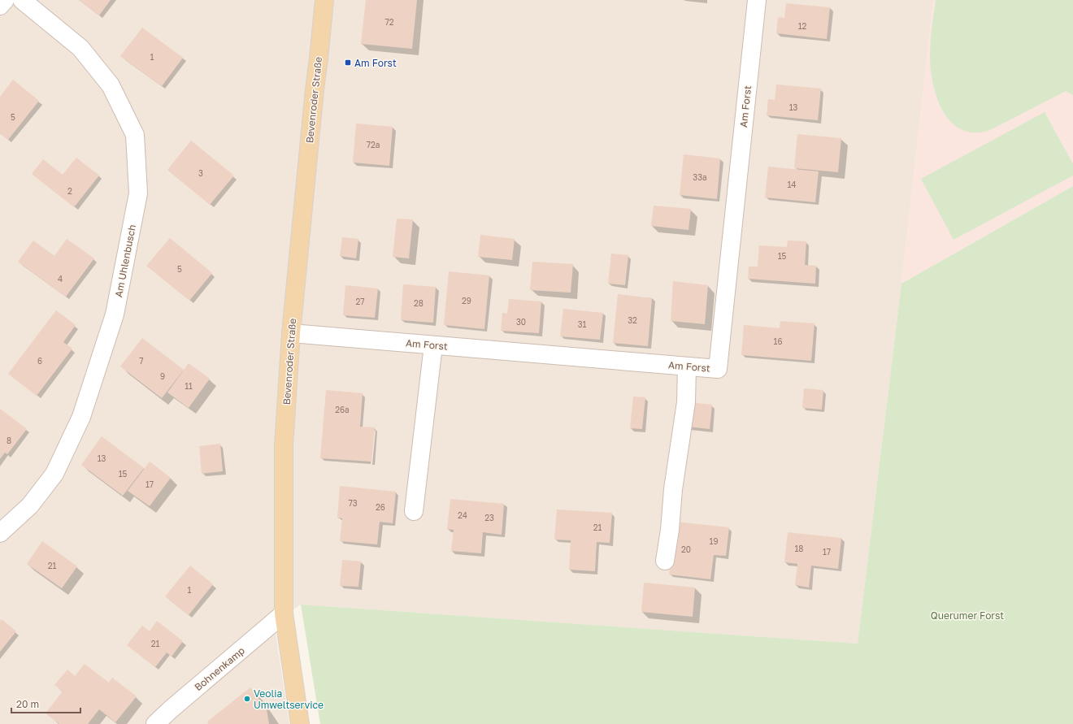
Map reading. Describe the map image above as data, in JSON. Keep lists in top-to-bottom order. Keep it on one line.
{"streets":{"main road":["Bevenroder Straße"],"street":["Am Forst","Am Uhlenbusch","Bohnenkamp"]},"crossings":[["Bevenroder Straße","Am Forst"],["Bevenroder Straße","Bohnenkamp"]],"parks":["Querumer Forst"],"places":{"transit":["Am Forst"],"other":["Veolia Umweltservice"]},"house_numbers":["72","12","1","13","5","72a","3","33a","14","2","15","5","4","29","27","28","32","30","31","16","6","7","9","11","26a","8","13","15","17","73","26","24","23","21","19","18","20","17","21","1","21"],"scale_bar":"20 m"}
